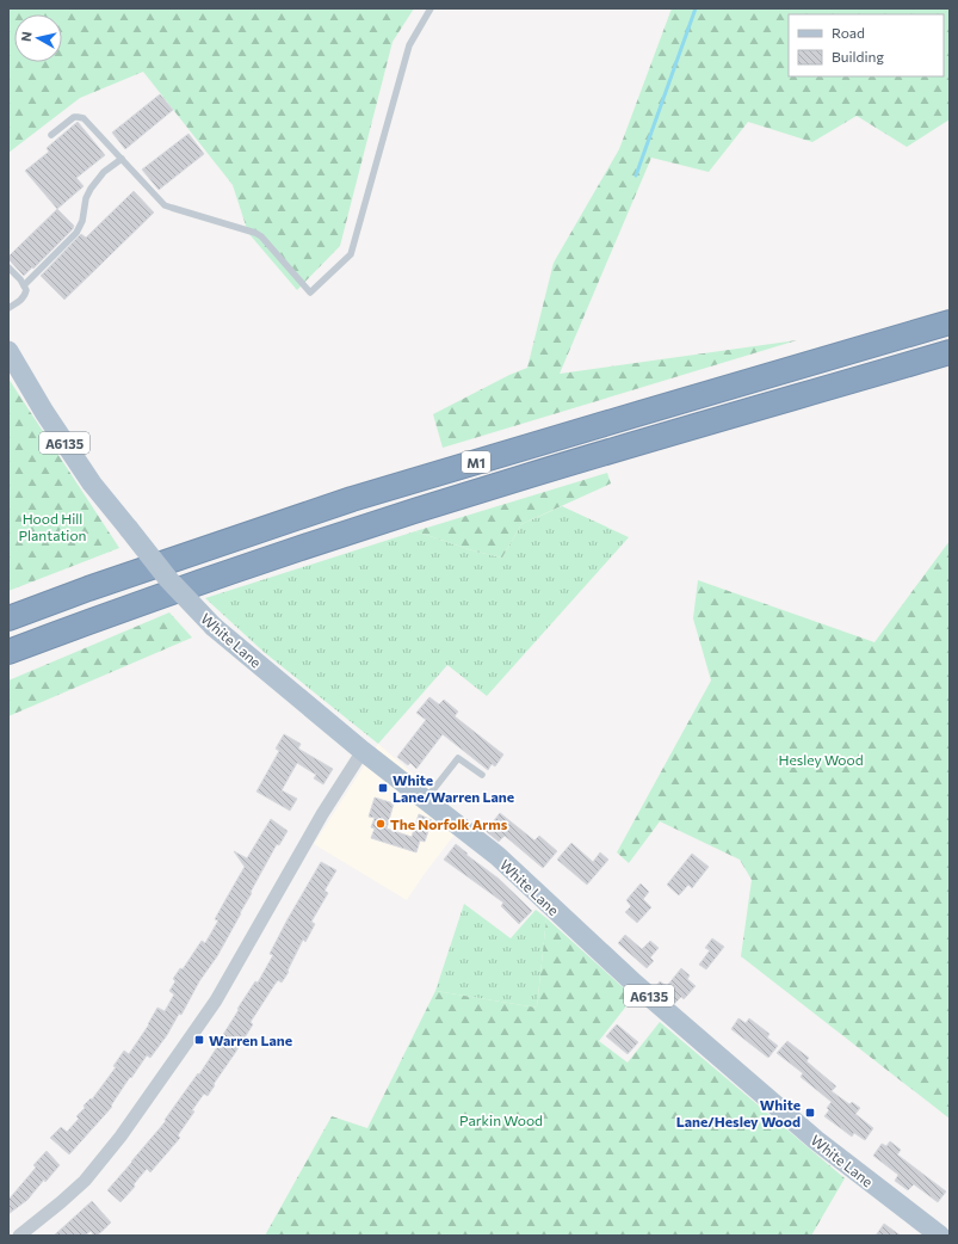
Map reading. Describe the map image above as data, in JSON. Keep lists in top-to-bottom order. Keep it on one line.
{"streets":{"highway":["M1"],"main road":["A6135","White Lane"]},"parks":["Hood Hill Plantation","Hesley Wood","Parkin Wood"],"places":{"transit":["White Lane/Warren Lane","Warren Lane","White Lane/Hesley Wood"],"other":["The Norfolk Arms"]},"legend":["Road","Building"],"north":"left"}
